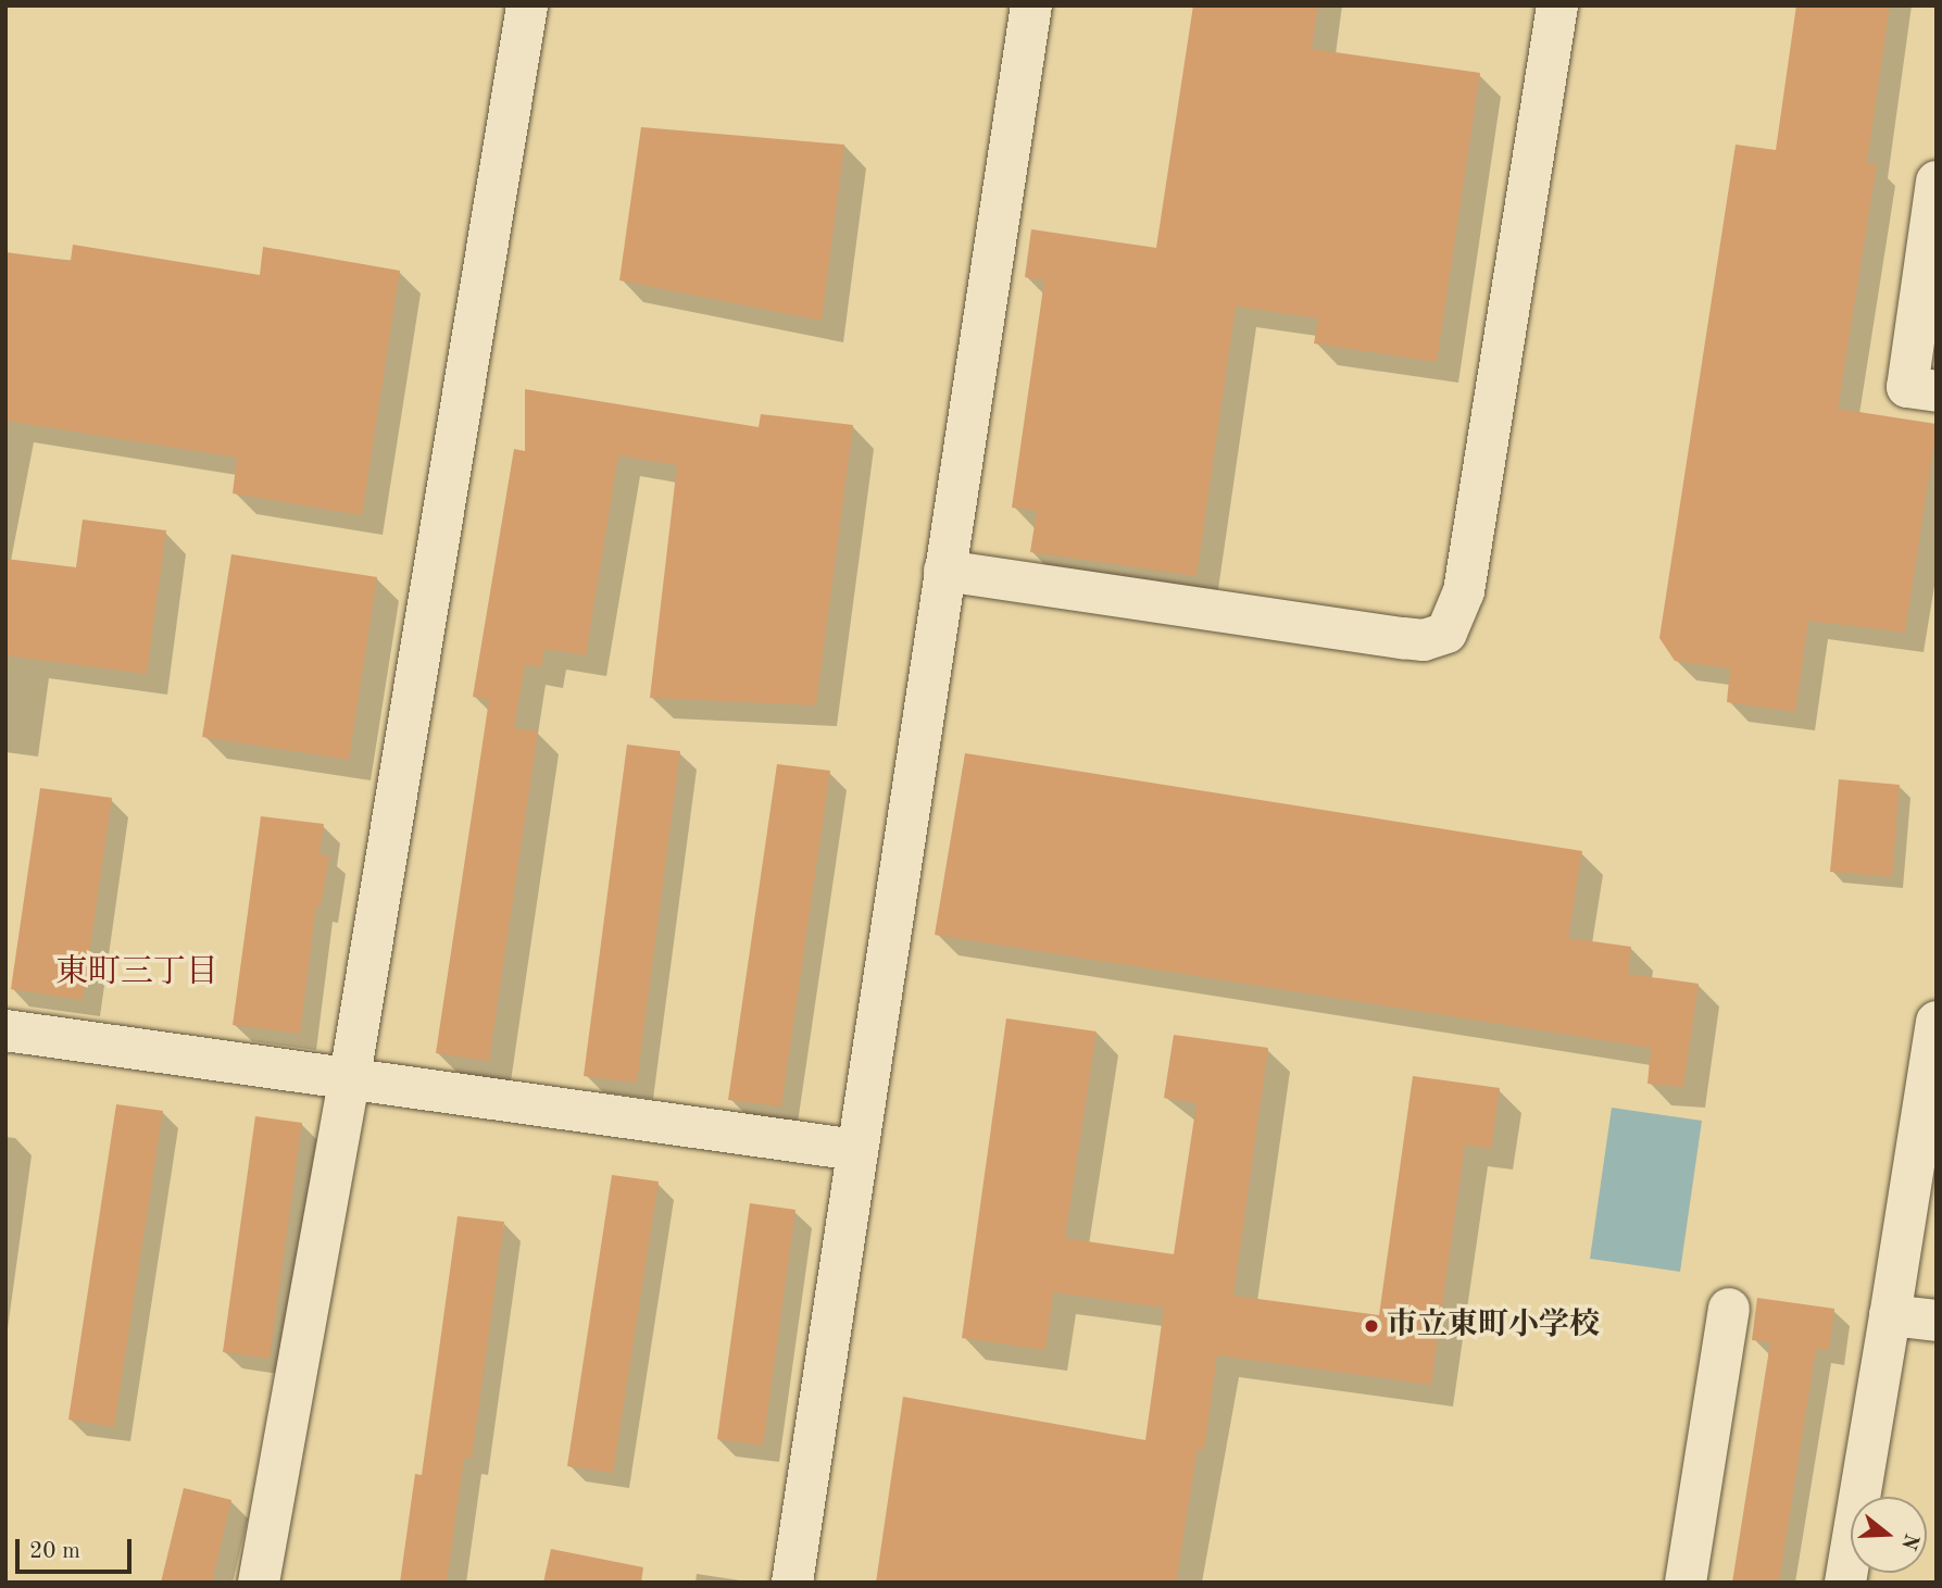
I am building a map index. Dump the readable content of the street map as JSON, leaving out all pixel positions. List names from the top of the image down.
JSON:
{
  "districts": ["東町三丁目"],
  "places": ["市立東町小学校"],
  "scale_bar": "20 m",
  "north": "right"
}
